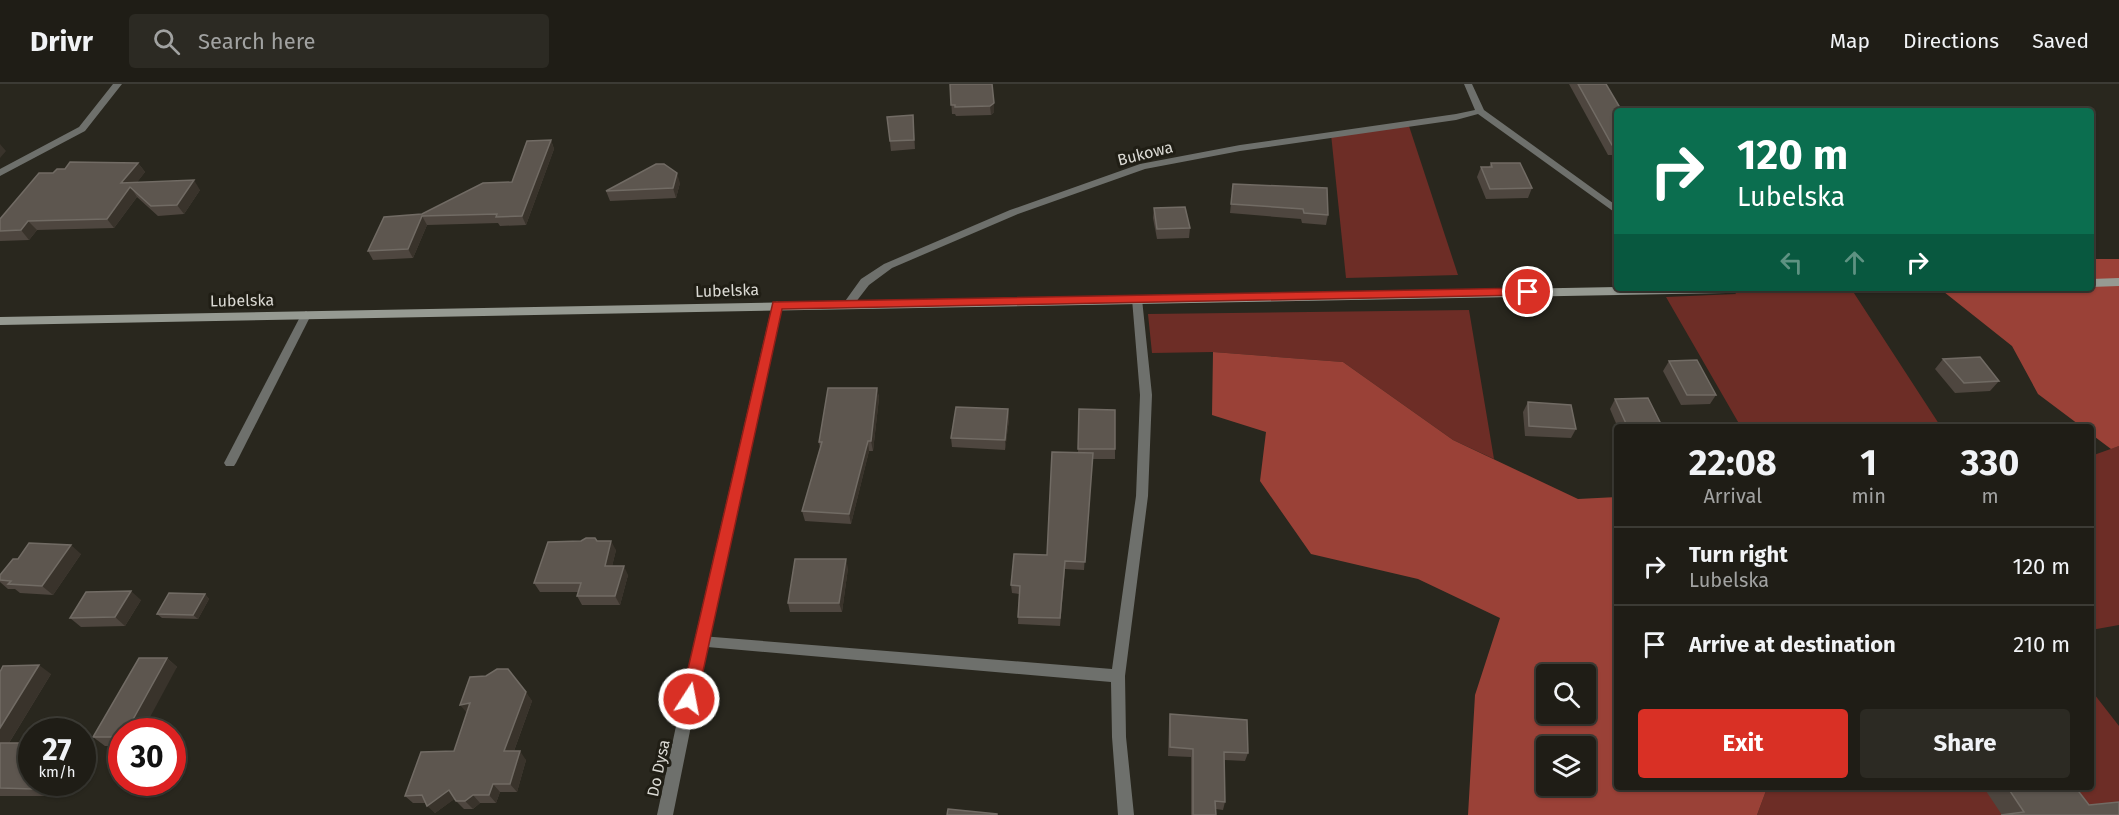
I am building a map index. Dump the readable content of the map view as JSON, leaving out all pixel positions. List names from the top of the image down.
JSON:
{
  "streets": {
    "street": ["Bukowa", "Lubelska", "Do Dysa"]
  },
  "crossings": [
    ["Bukowa", "Lubelska"],
    ["Lubelska", "Do Dysa"]
  ],
  "page": {
    "header": "Drivr",
    "search": "Search here",
    "nav": ["Map", "Directions", "Saved"],
    "turn": ["120 m", "Lubelska"],
    "eta": [
      "22:08",
      "Arrival",
      "1",
      "min",
      "330",
      "m"
    ],
    "list": [
      {
        "name": "Turn right",
        "note": "Lubelska",
        "value": "120 m"
      },
      {
        "name": "Arrive at destination",
        "value": "210 m"
      }
    ],
    "buttons": ["Exit", "Share"],
    "speed": "27 km/h",
    "limit": "30"
  }
}
